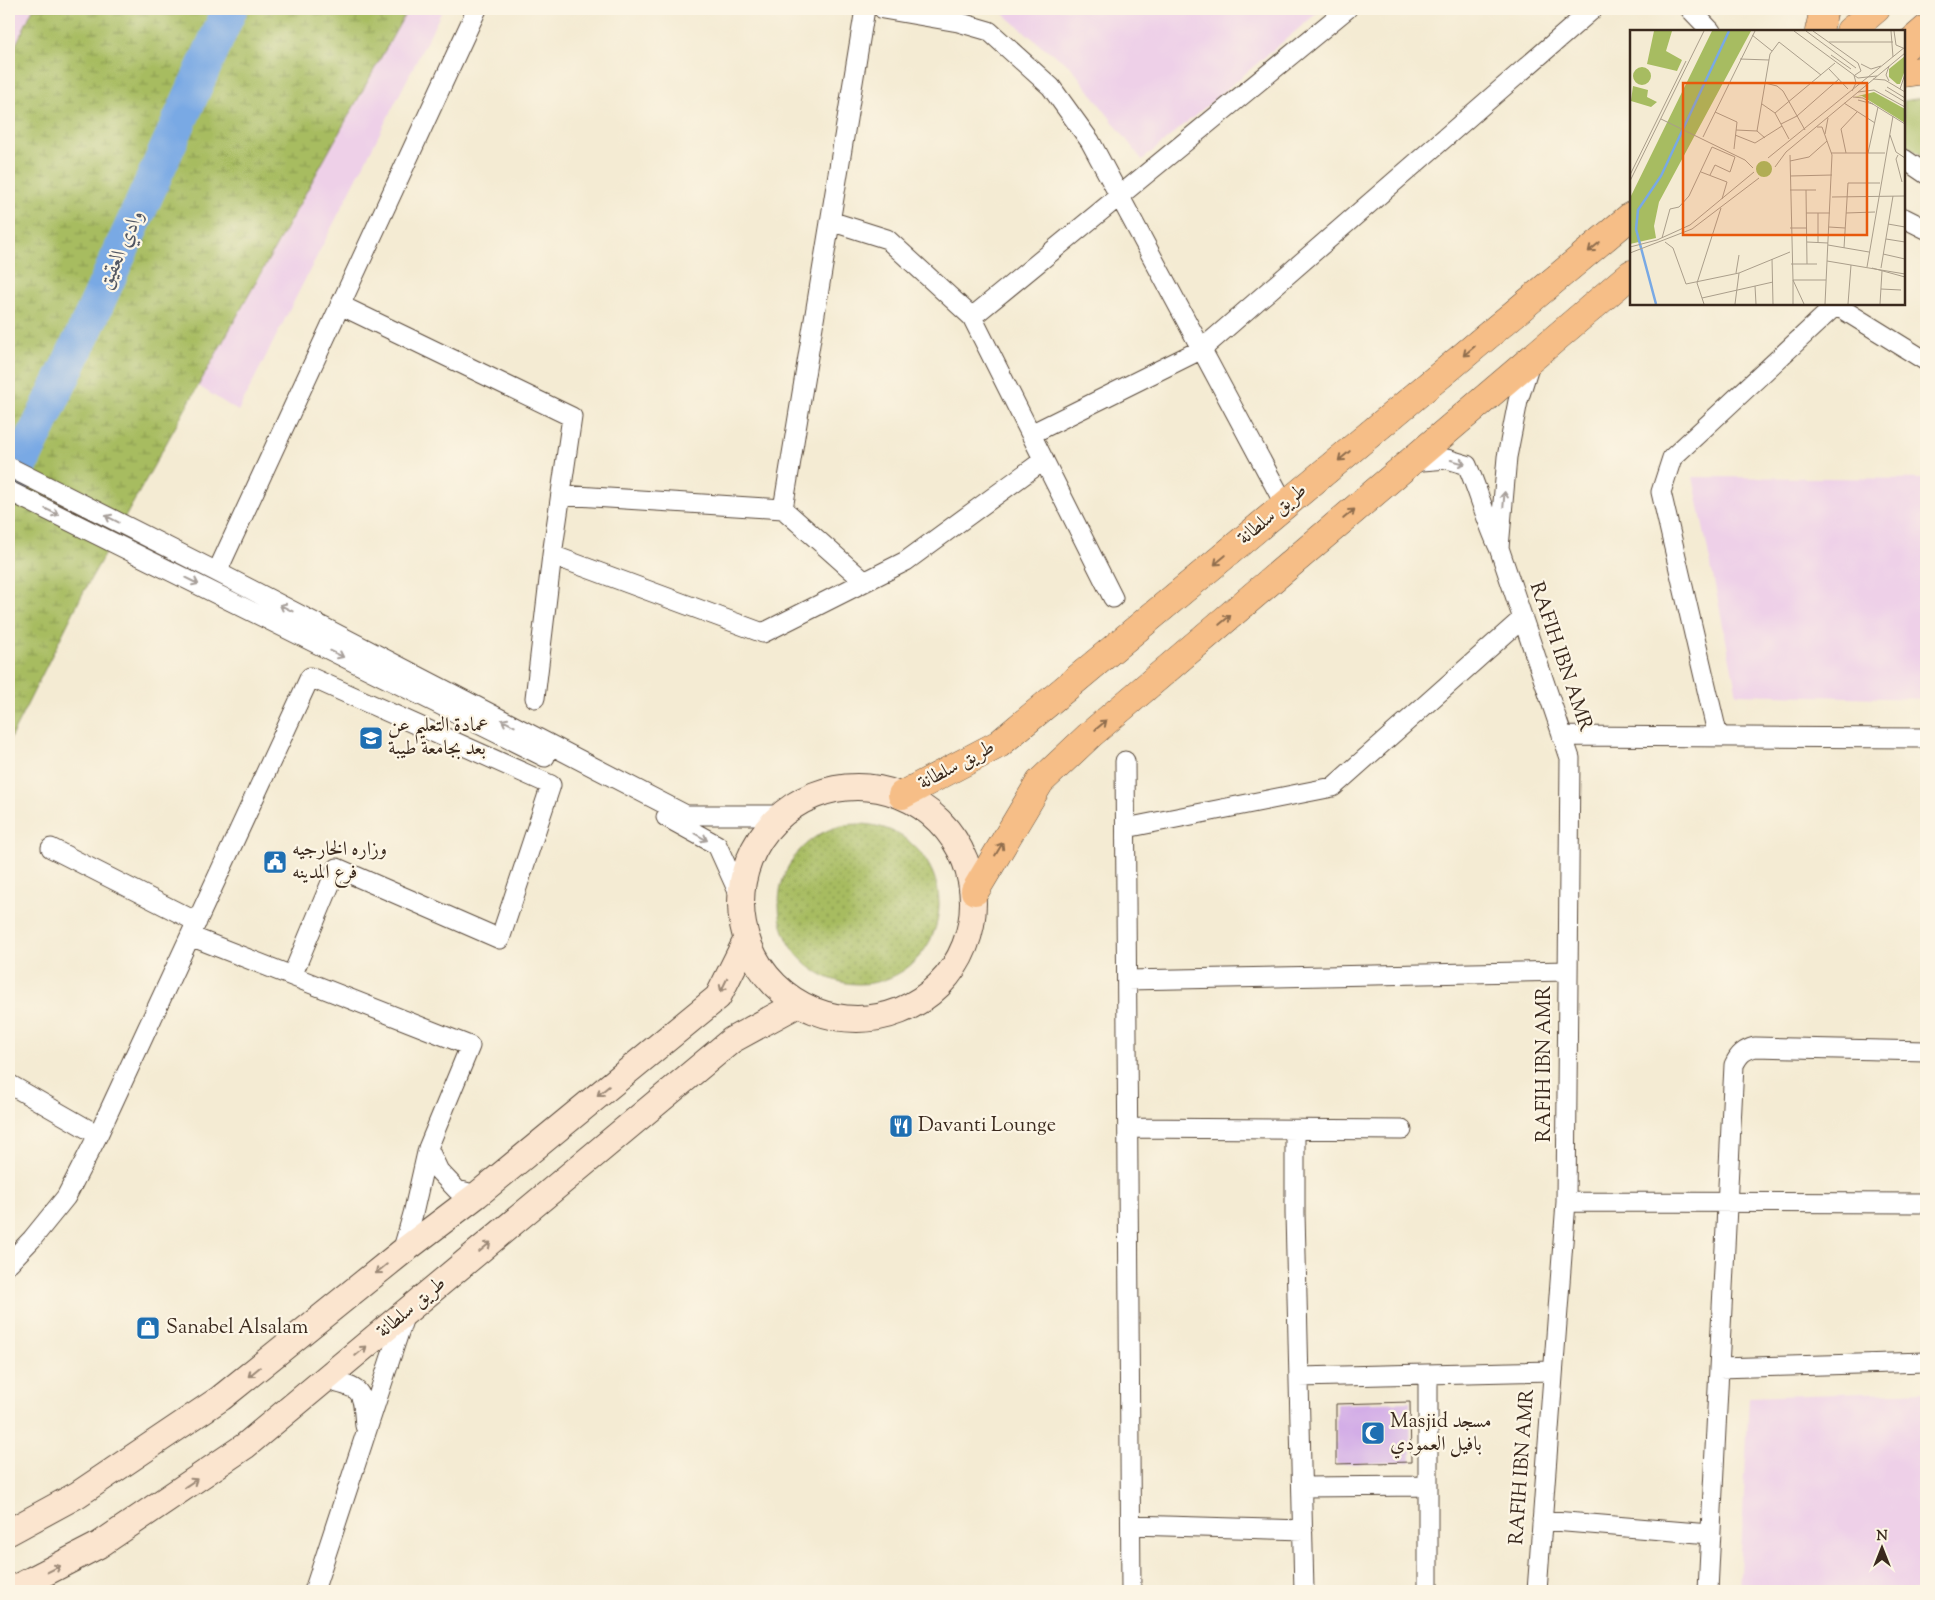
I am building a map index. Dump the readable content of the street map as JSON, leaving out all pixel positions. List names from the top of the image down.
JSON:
{
  "streets": {
    "main road": ["طريق سلطانة"],
    "street": ["RAFIH IBN AMR"]
  },
  "water": ["وادي العقيق"],
  "places": {
    "school or university": ["عمادة التعليم عن بعد بجامعة طيبة"],
    "public building": ["وزاره الخارجيه فرع المدينه"],
    "restaurant": ["Davanti Lounge"],
    "shop": ["Sanabel Alsalam"],
    "mosque": ["Masjid مسجد بافيل العمودي"]
  },
  "north": "top"
}
